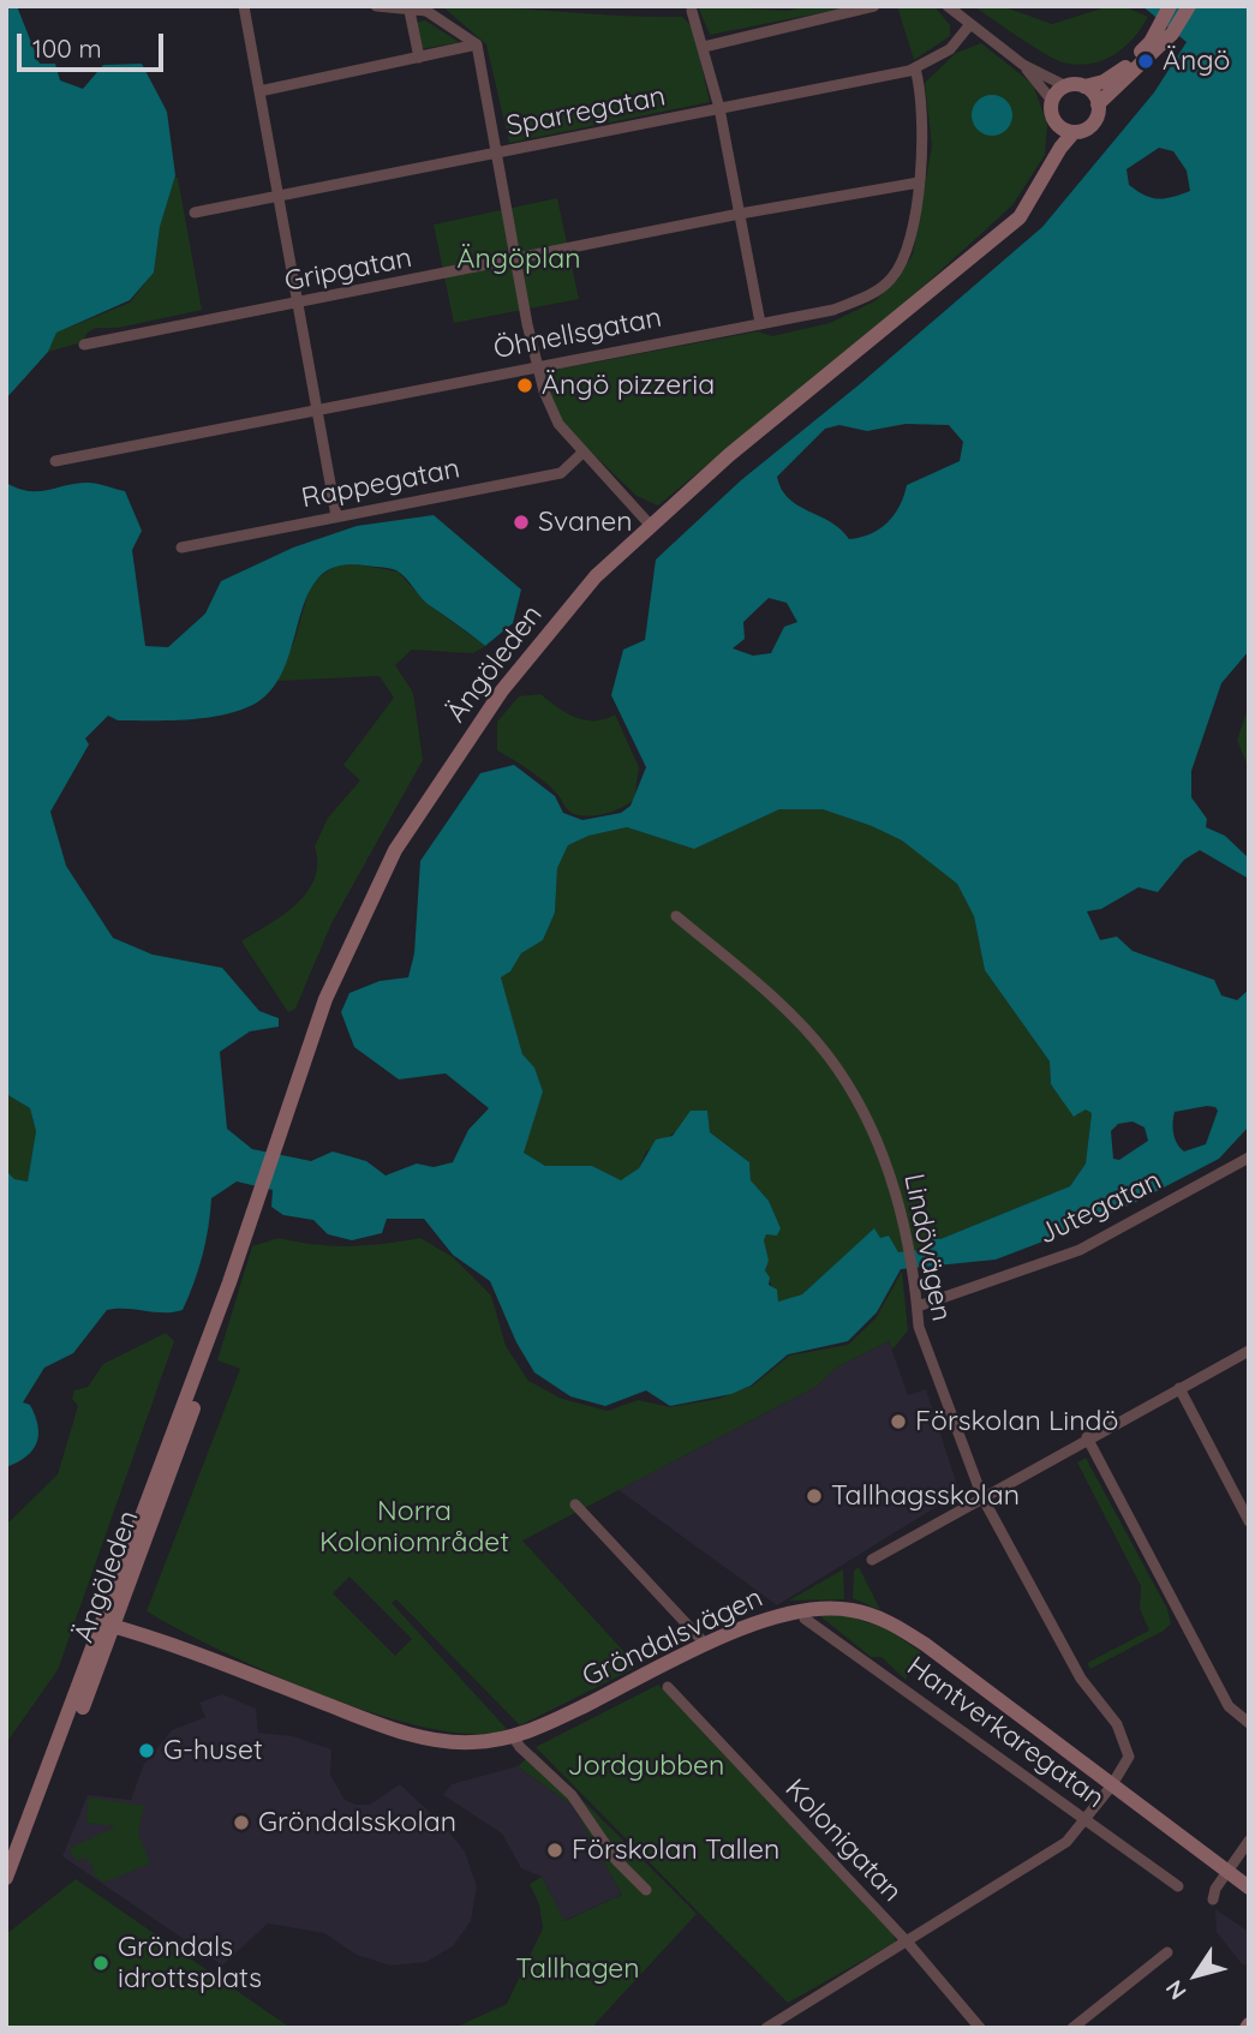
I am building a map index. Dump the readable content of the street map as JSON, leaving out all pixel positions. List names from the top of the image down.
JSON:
{
  "streets": {
    "main road": ["Ängöleden", "Gröndalsvägen"],
    "street": [
      "Sparregatan",
      "Gripgatan",
      "Öhnellsgatan",
      "Rappegatan",
      "Jutegatan",
      "Lindövägen",
      "Hantverkaregatan",
      "Kolonigatan"
    ]
  },
  "crossings": [
    ["Sparregatan", "Öhnellsgatan"],
    ["Gripgatan", "Öhnellsgatan"],
    ["Ängöleden", "Gröndalsvägen"],
    ["Jutegatan", "Lindövägen"],
    ["Lindövägen", "Gröndalsvägen"],
    ["Lindövägen", "Hantverkaregatan"],
    ["Lindövägen", "Kolonigatan"]
  ],
  "parks": [
    "Ängöplan",
    "Norra Koloniområdet",
    "Jordgubben",
    "Tallhagen"
  ],
  "places": [
    "Ängö",
    "Ängö pizzeria",
    "Svanen",
    "Förskolan Lindö",
    "Tallhagsskolan",
    "G-huset",
    "Gröndalsskolan",
    "Förskolan Tallen",
    "Gröndals idrottsplats"
  ],
  "scale_bar": "100 m",
  "north": "bottom left"
}
